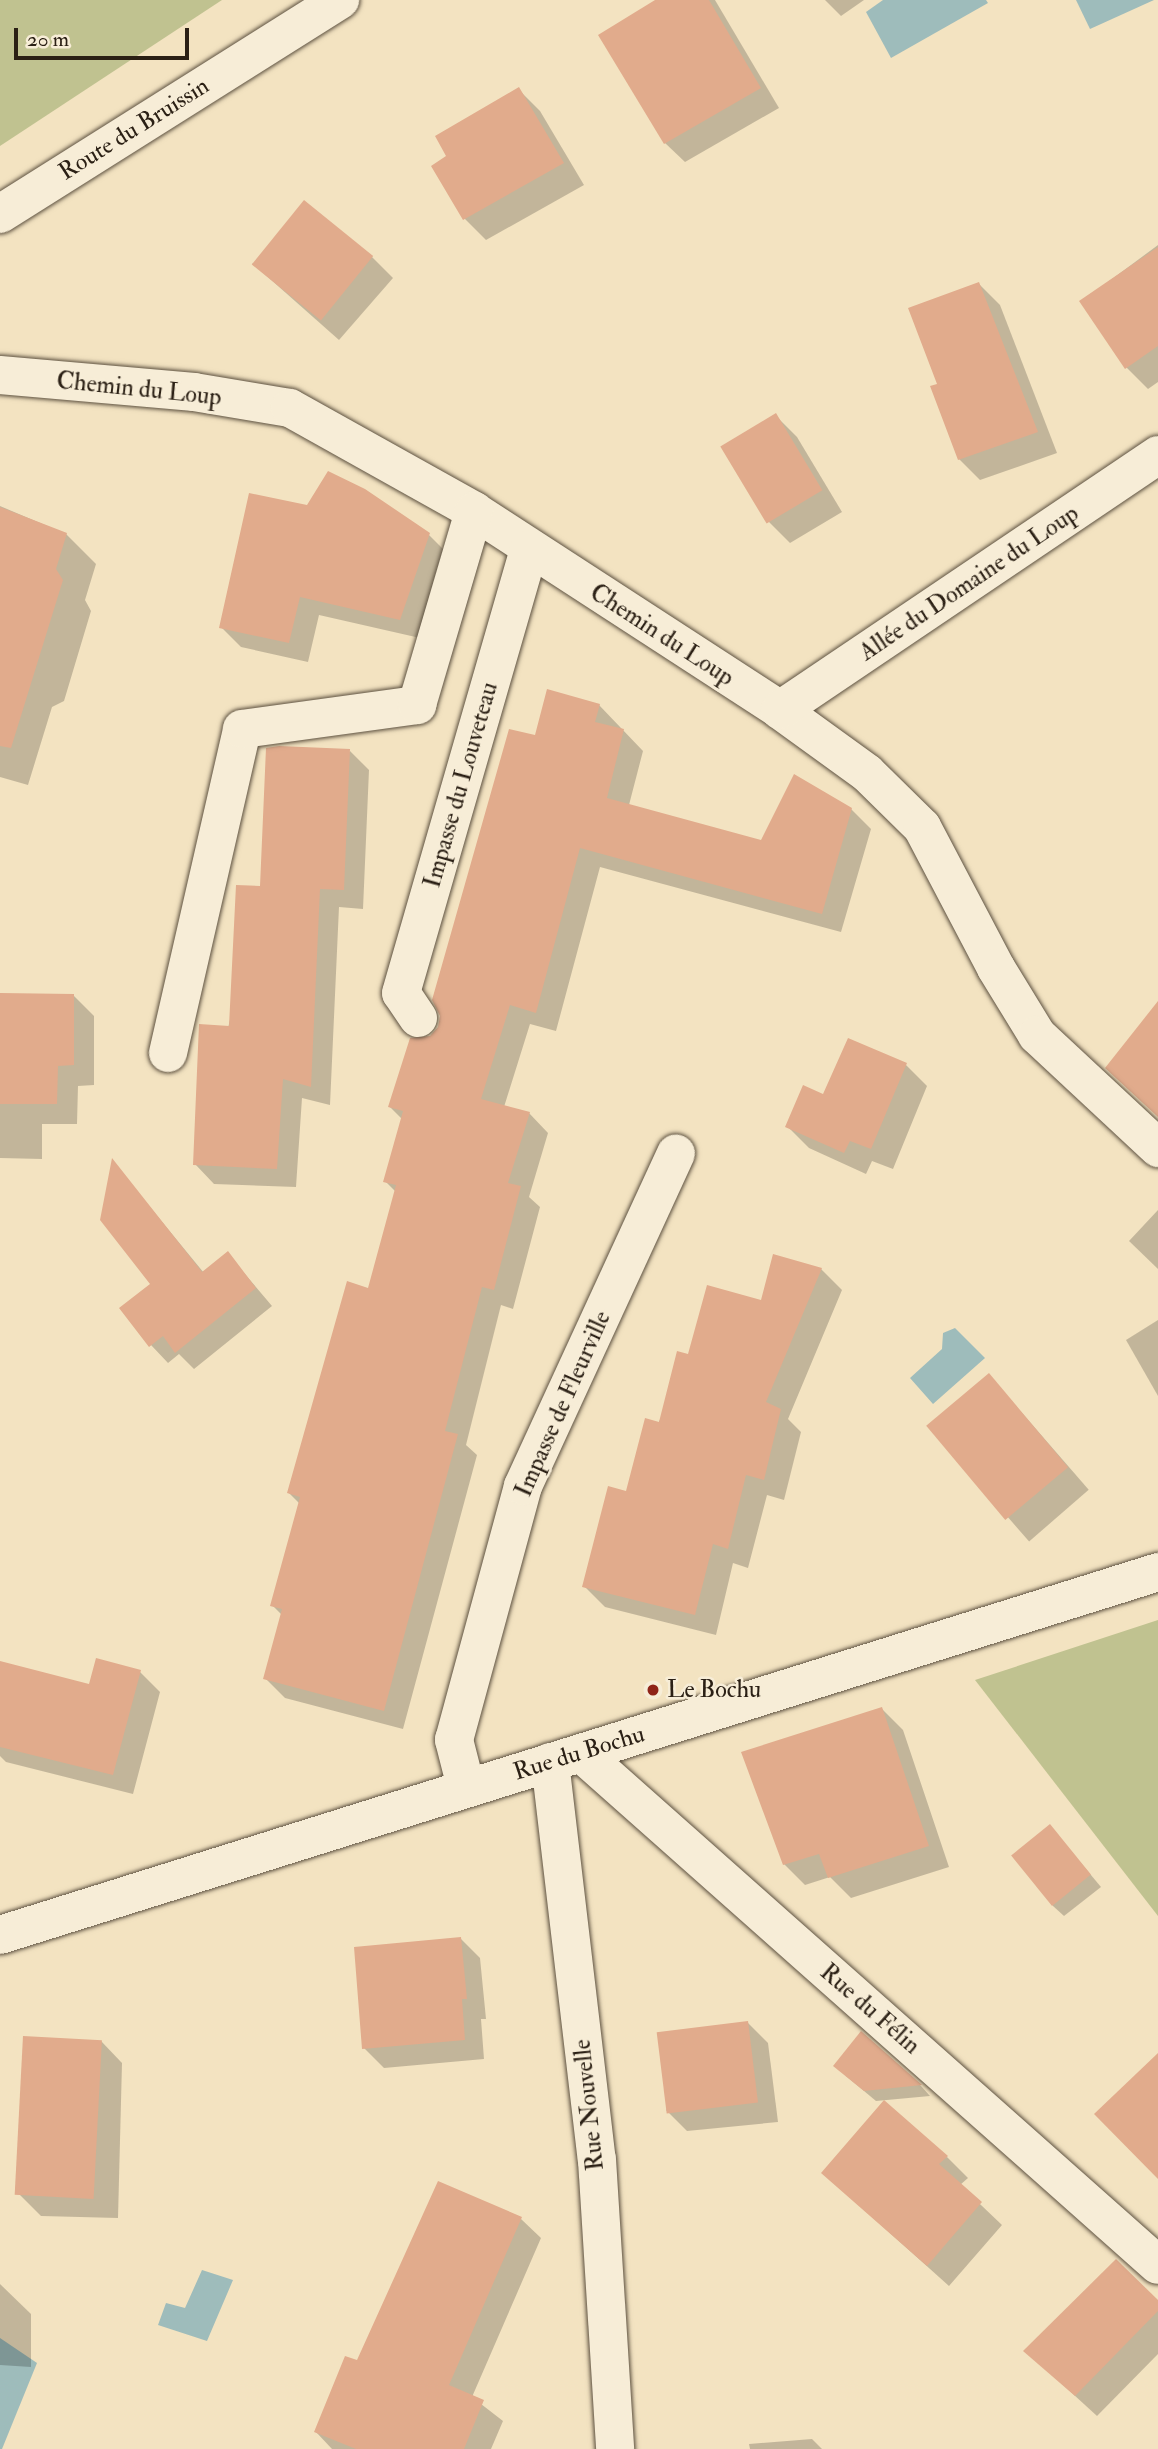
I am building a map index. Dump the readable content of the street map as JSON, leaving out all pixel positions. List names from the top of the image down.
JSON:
{
  "streets": {
    "street": [
      "Route du Bruissin",
      "Chemin du Loup",
      "Allée du Domaine du Loup",
      "Impasse du Louveteau",
      "Impasse de Fleurville",
      "Rue du Bochu",
      "Rue du Félin",
      "Rue Nouvelle"
    ]
  },
  "crossings": [
    ["Chemin du Loup", "Allée du Domaine du Loup"],
    ["Chemin du Loup", "Impasse du Louveteau"],
    ["Impasse de Fleurville", "Rue du Bochu"],
    ["Rue du Bochu", "Rue du Félin"],
    ["Rue du Bochu", "Rue Nouvelle"],
    ["Rue du Félin", "Rue Nouvelle"]
  ],
  "places": ["Le Bochu"],
  "scale_bar": "20 m"
}
